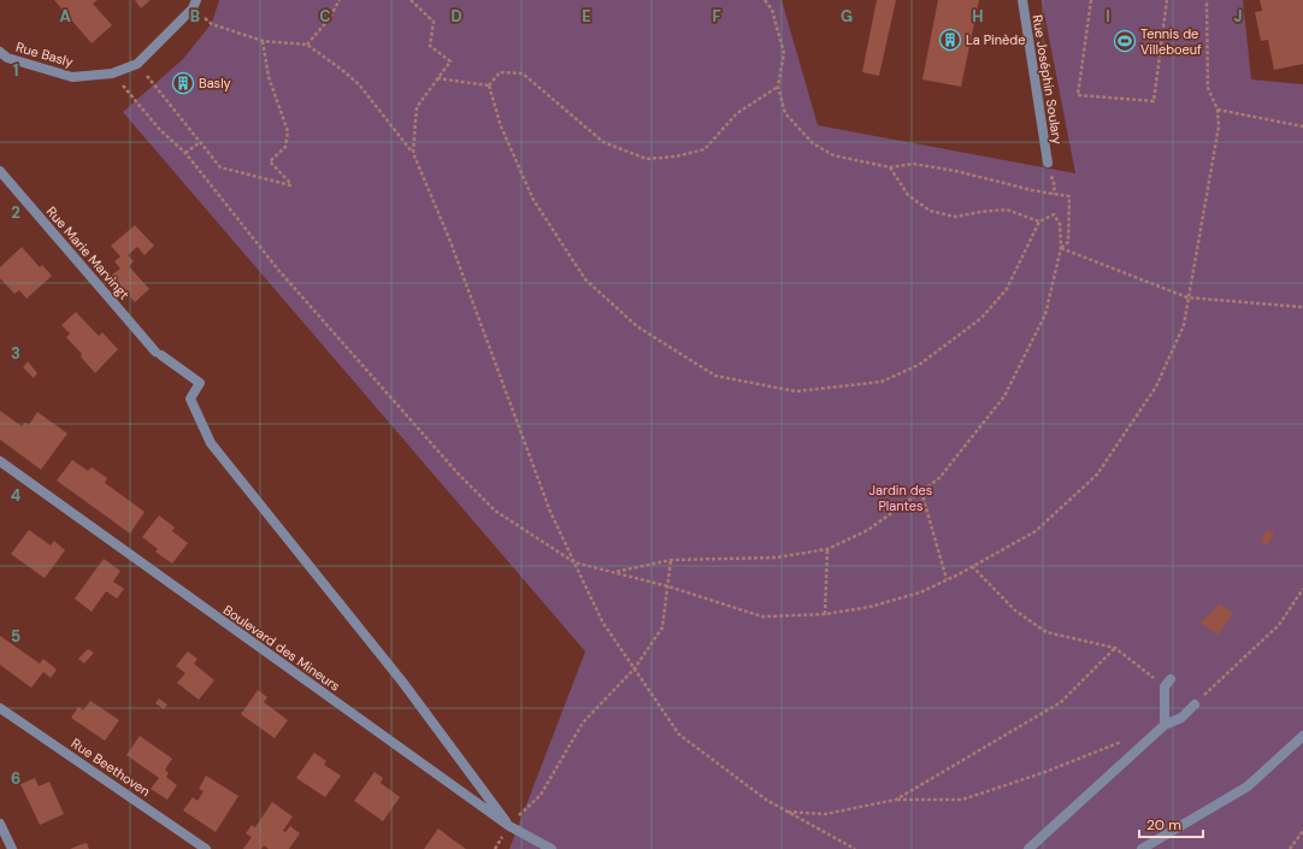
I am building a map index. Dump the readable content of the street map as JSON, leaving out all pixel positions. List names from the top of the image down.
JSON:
{
  "streets": {
    "street": [
      "Rue Basly",
      "Rue Joséphin Soulary",
      "Rue Marie Marvingt",
      "Boulevard des Mineurs",
      "Rue Beethoven"
    ]
  },
  "crossings": [
    ["Rue Marie Marvingt", "Boulevard des Mineurs"]
  ],
  "parks": ["Jardin des Plantes"],
  "places": {
    "building": ["La Pinède", "Basly"],
    "sports": ["Tennis de Villeboeuf"]
  },
  "scale_bar": "20 m",
  "grid": {
    "columns": [
      "A",
      "B",
      "C",
      "D",
      "E",
      "F",
      "G",
      "H",
      "I",
      "J"
    ],
    "rows": [
      "1",
      "2",
      "3",
      "4",
      "5",
      "6"
    ]
  }
}
